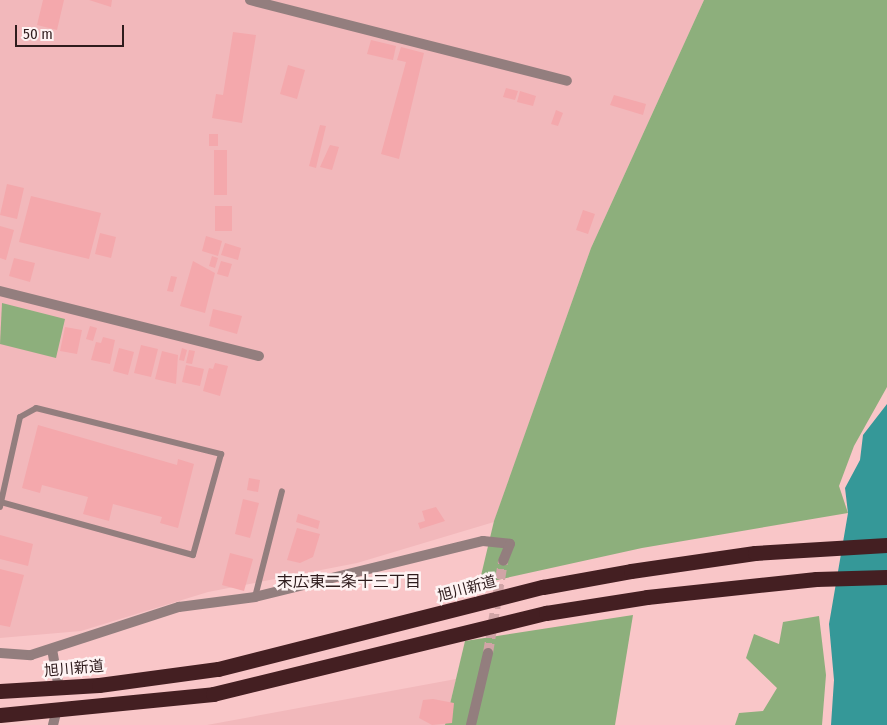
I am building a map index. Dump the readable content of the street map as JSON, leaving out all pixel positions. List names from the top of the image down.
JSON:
{
  "streets": {
    "highway": ["旭川新道"]
  },
  "districts": ["末広東二条十三丁目"],
  "scale_bar": "50 m"
}
